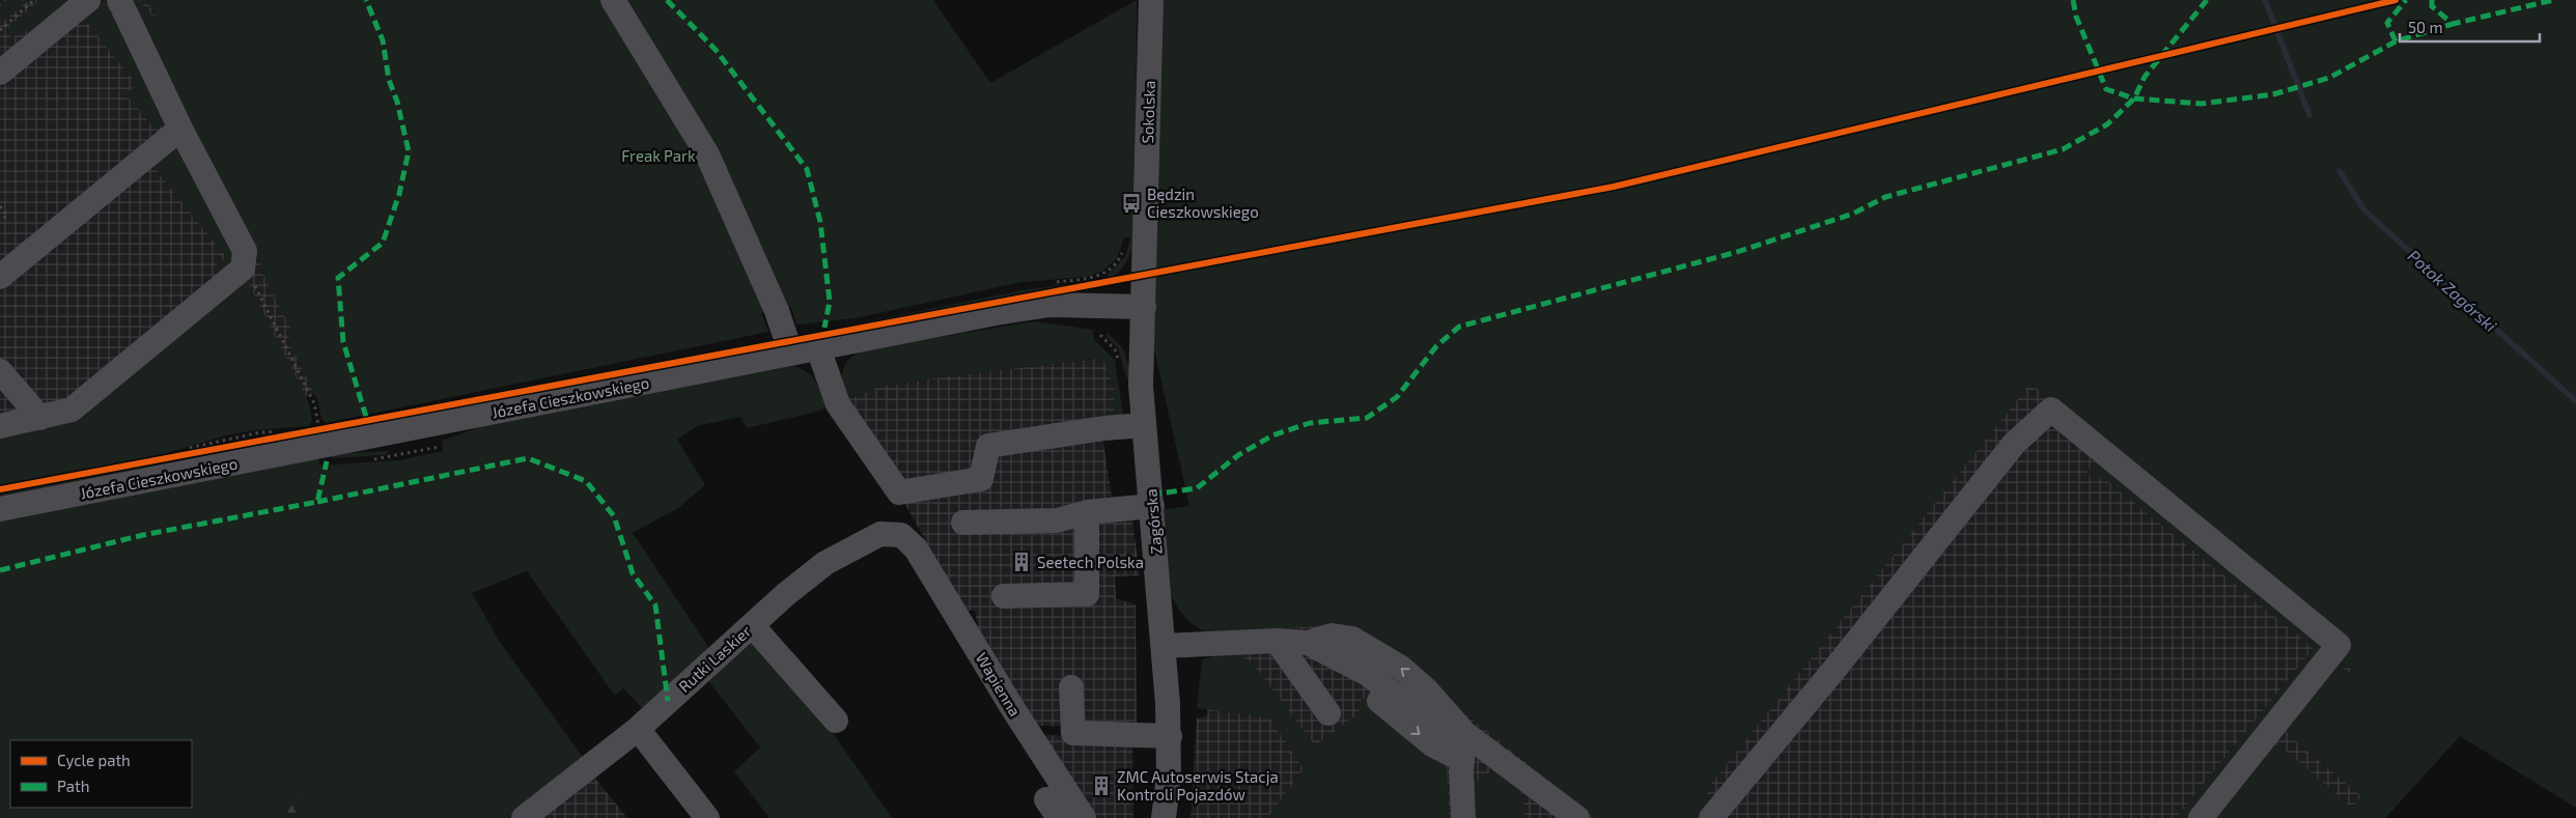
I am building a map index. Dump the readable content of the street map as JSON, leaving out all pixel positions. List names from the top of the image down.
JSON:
{
  "streets": {
    "street": [
      "Sokolska",
      "Józefa Cieszkowskiego",
      "Zagórska",
      "Rutki Laskier",
      "Wapienna"
    ]
  },
  "crossings": [
    ["Sokolska", "Zagórska"],
    ["Józefa Cieszkowskiego", "Zagórska"],
    ["Rutki Laskier", "Wapienna"]
  ],
  "water": ["Potok Zagórski"],
  "parks": ["Freak Park"],
  "places": {
    "bus stop": ["Będzin Cieszkowskiego"],
    "building": ["Seetech Polska", "ZMC Autoserwis Stacja Kontroli Pojazdów"]
  },
  "legend": ["Cycle path", "Path"],
  "scale_bar": "50 m"
}
